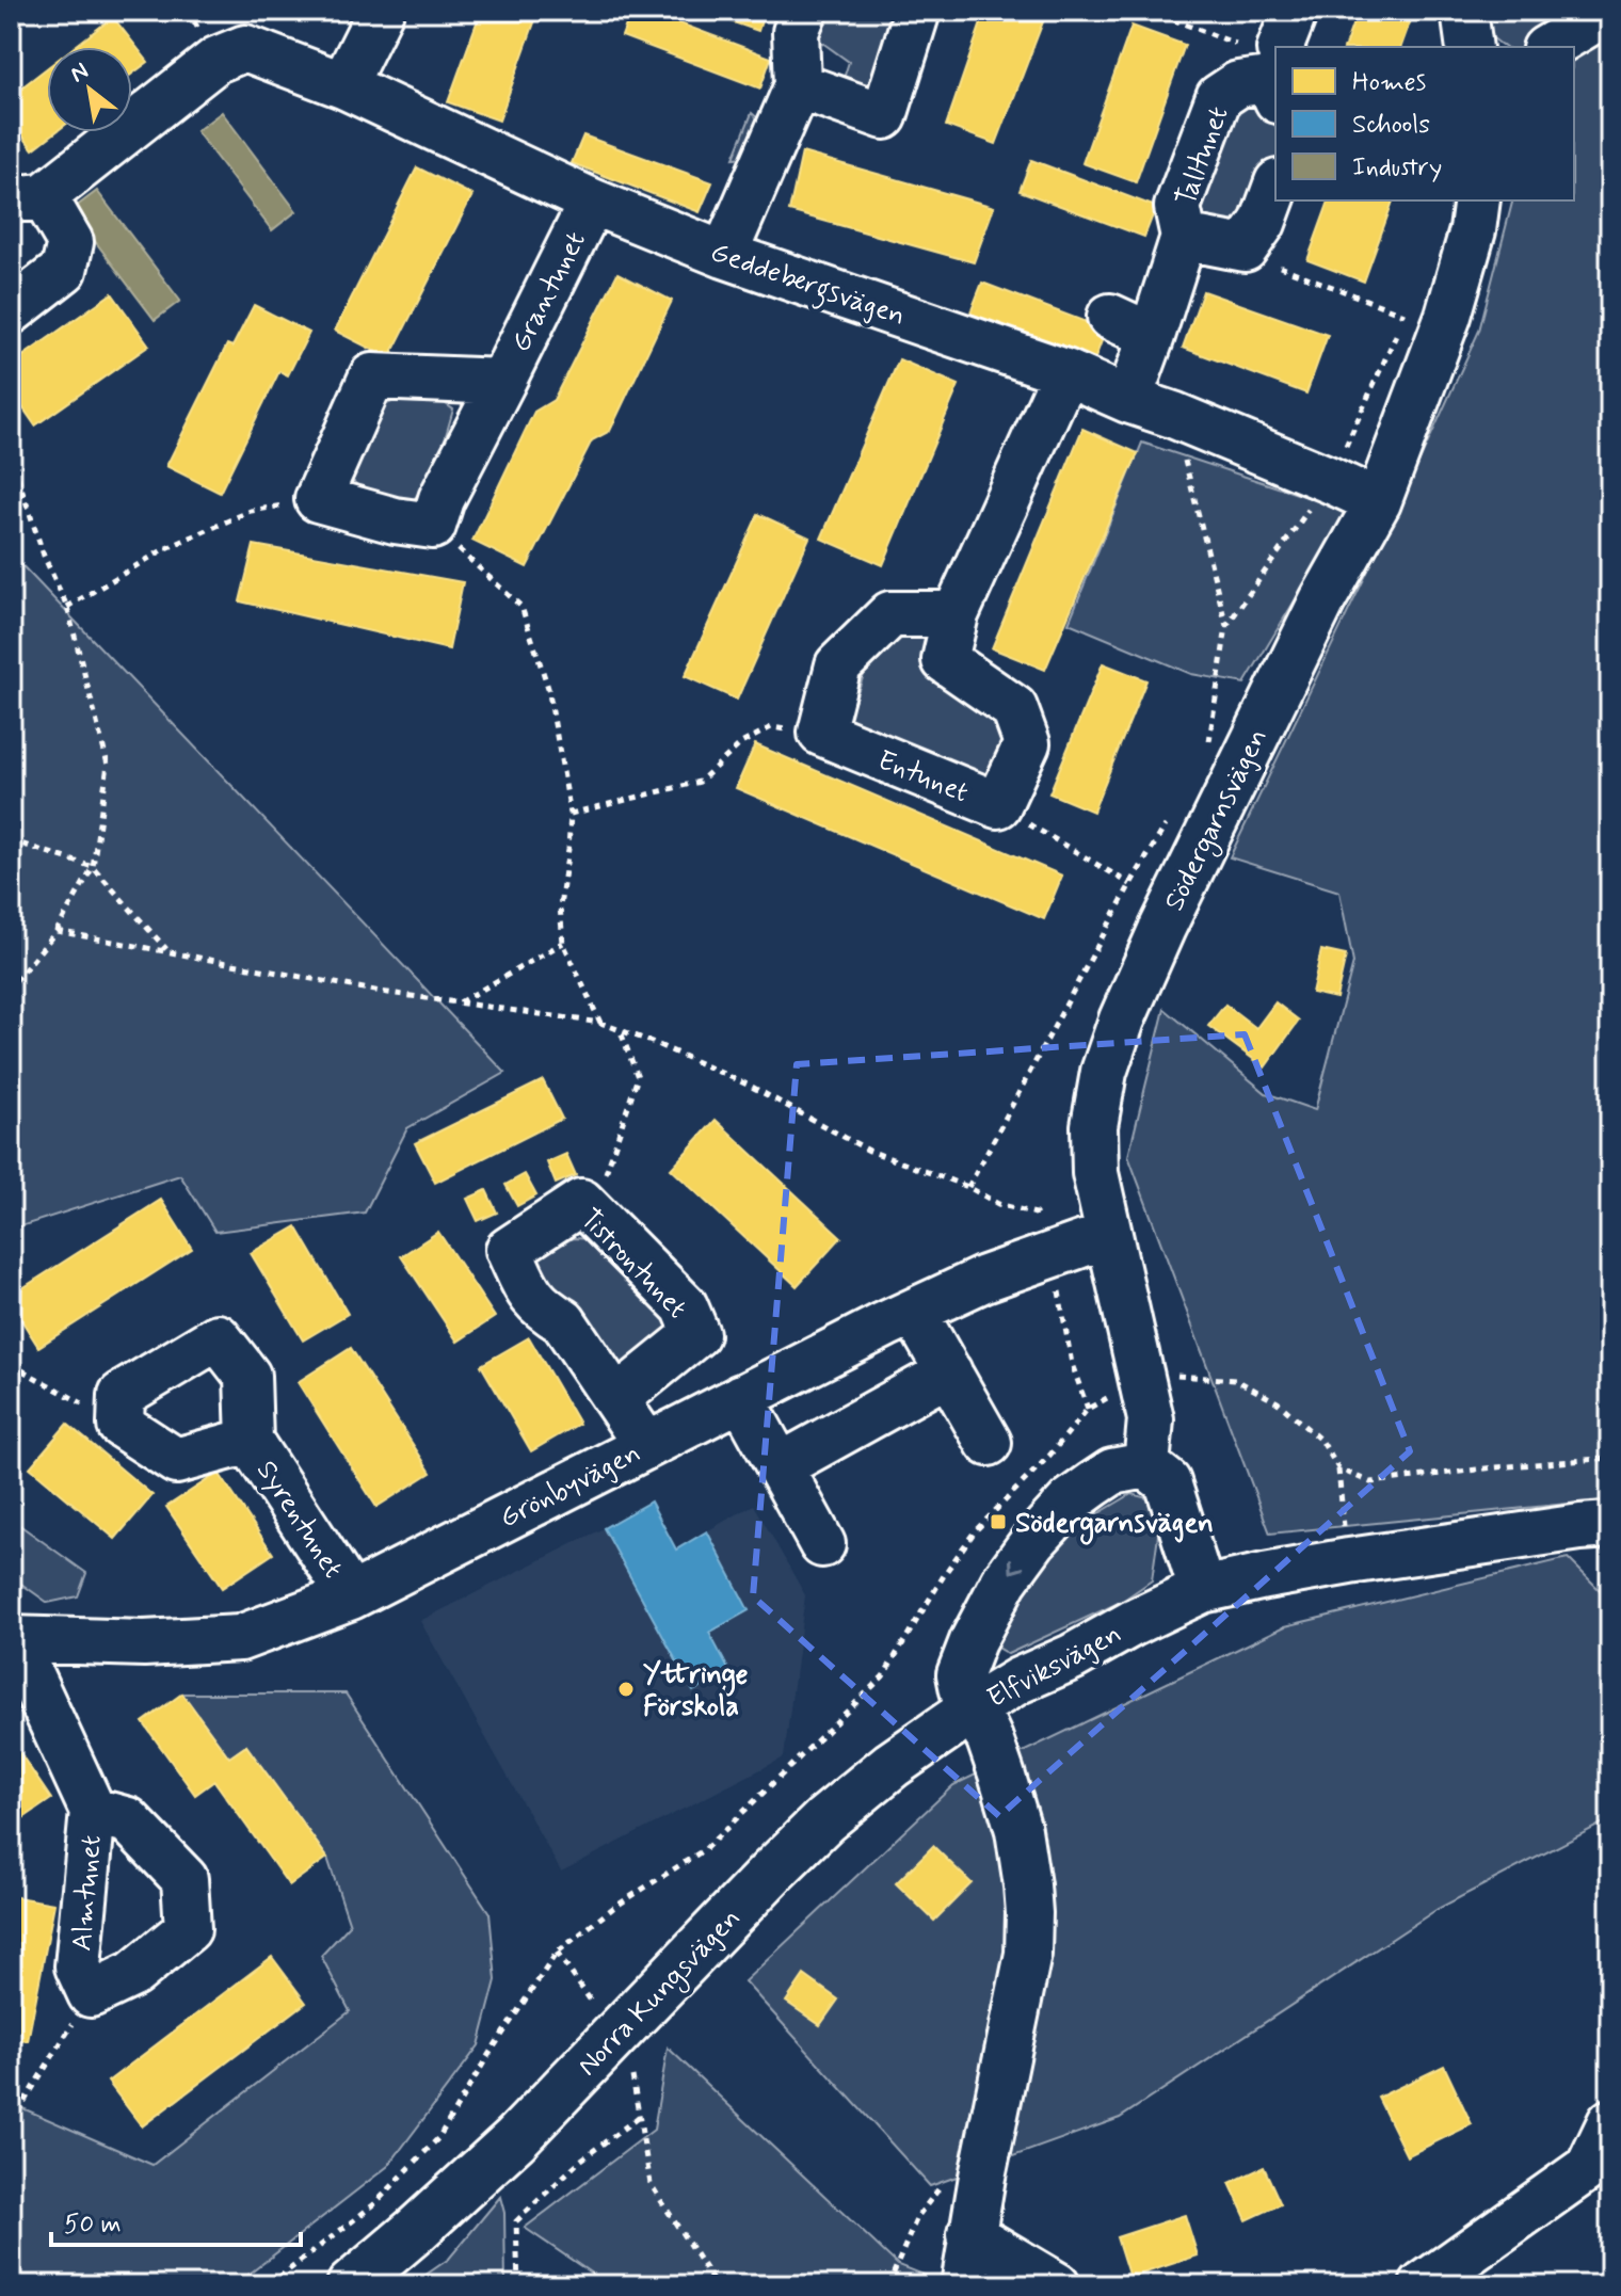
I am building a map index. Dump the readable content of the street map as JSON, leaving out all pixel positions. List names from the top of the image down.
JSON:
{
  "streets": {
    "main road": ["Norra Kungsvägen"],
    "street": [
      "Talltunet",
      "Geddebergsvägen",
      "Grantunet",
      "Entunet",
      "Södergarnsvägen",
      "Tistrontunet",
      "Grönbyvägen",
      "Syrentunet",
      "Elfviksvägen",
      "Almtunet"
    ]
  },
  "crossings": [
    ["Talltunet", "Geddebergsvägen"],
    ["Geddebergsvägen", "Grantunet"],
    ["Geddebergsvägen", "Entunet"],
    ["Geddebergsvägen", "Södergarnsvägen"],
    ["Södergarnsvägen", "Grönbyvägen"],
    ["Tistrontunet", "Grönbyvägen"],
    ["Grönbyvägen", "Syrentunet"],
    ["Grönbyvägen", "Almtunet"],
    ["Elfviksvägen", "Norra Kungsvägen"]
  ],
  "places": {
    "transit": ["Södergarnsvägen"],
    "other": ["Yttringe Förskola"]
  },
  "legend": ["Homes", "Schools", "Industry"],
  "scale_bar": "50 m",
  "north": "top left"
}
